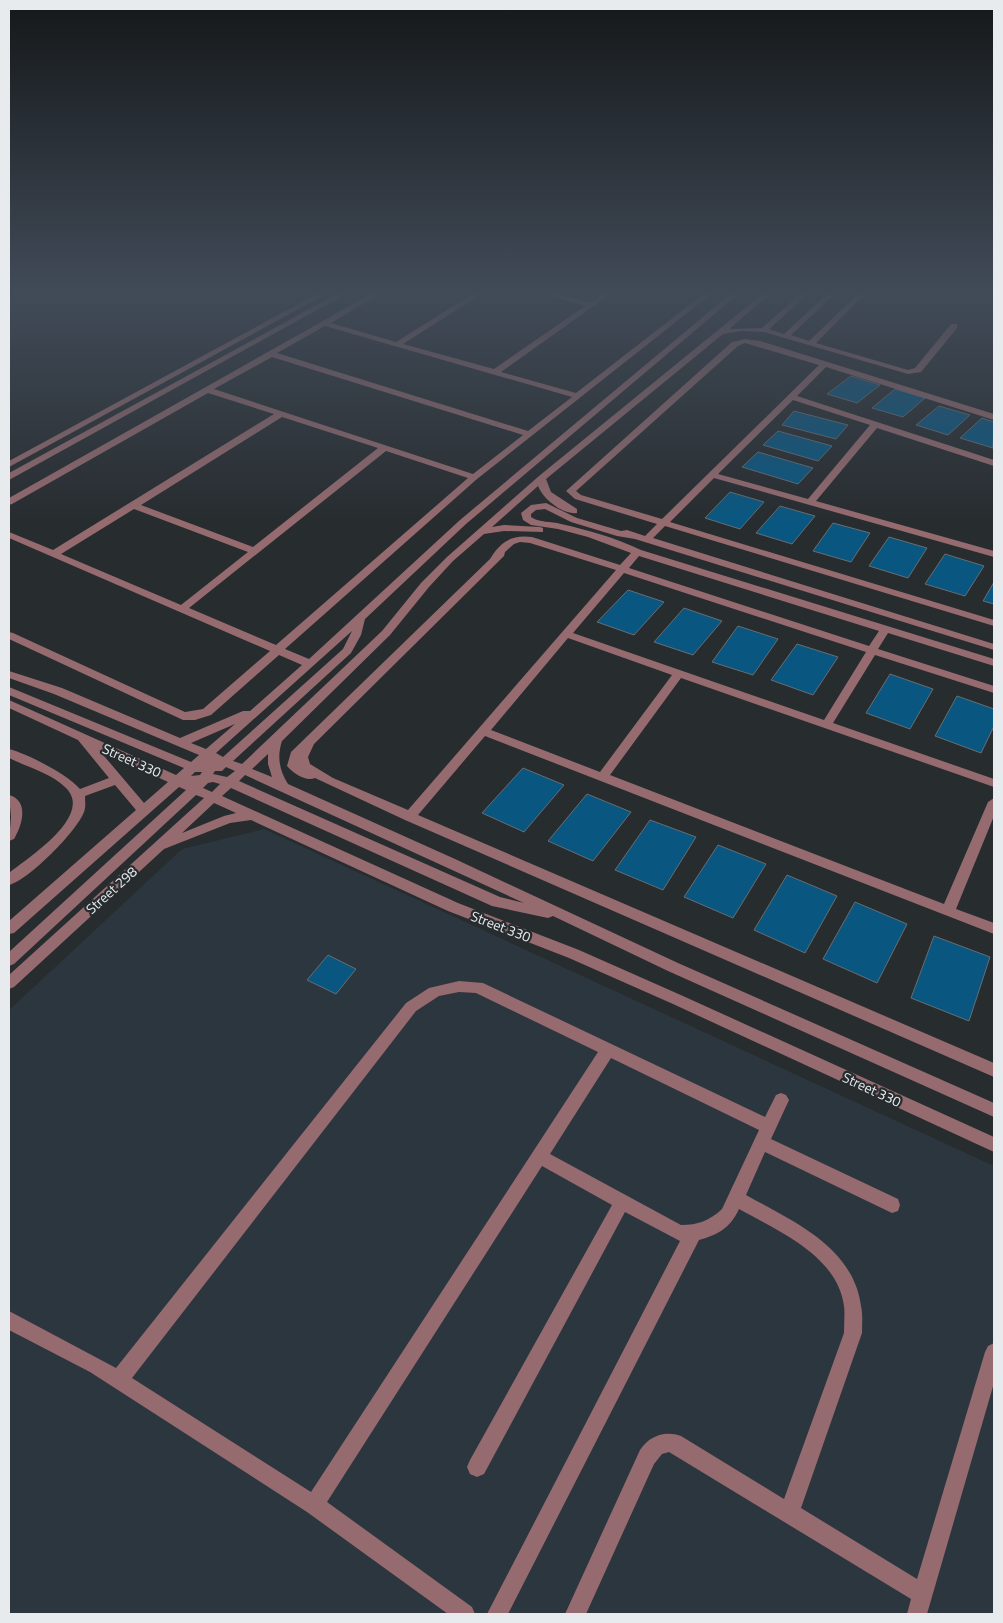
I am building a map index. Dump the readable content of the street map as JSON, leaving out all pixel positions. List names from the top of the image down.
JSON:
{
  "streets": {
    "street": ["Street 330", "Street 298"]
  },
  "crossings": [
    ["Street 330", "Street 298"]
  ]
}
